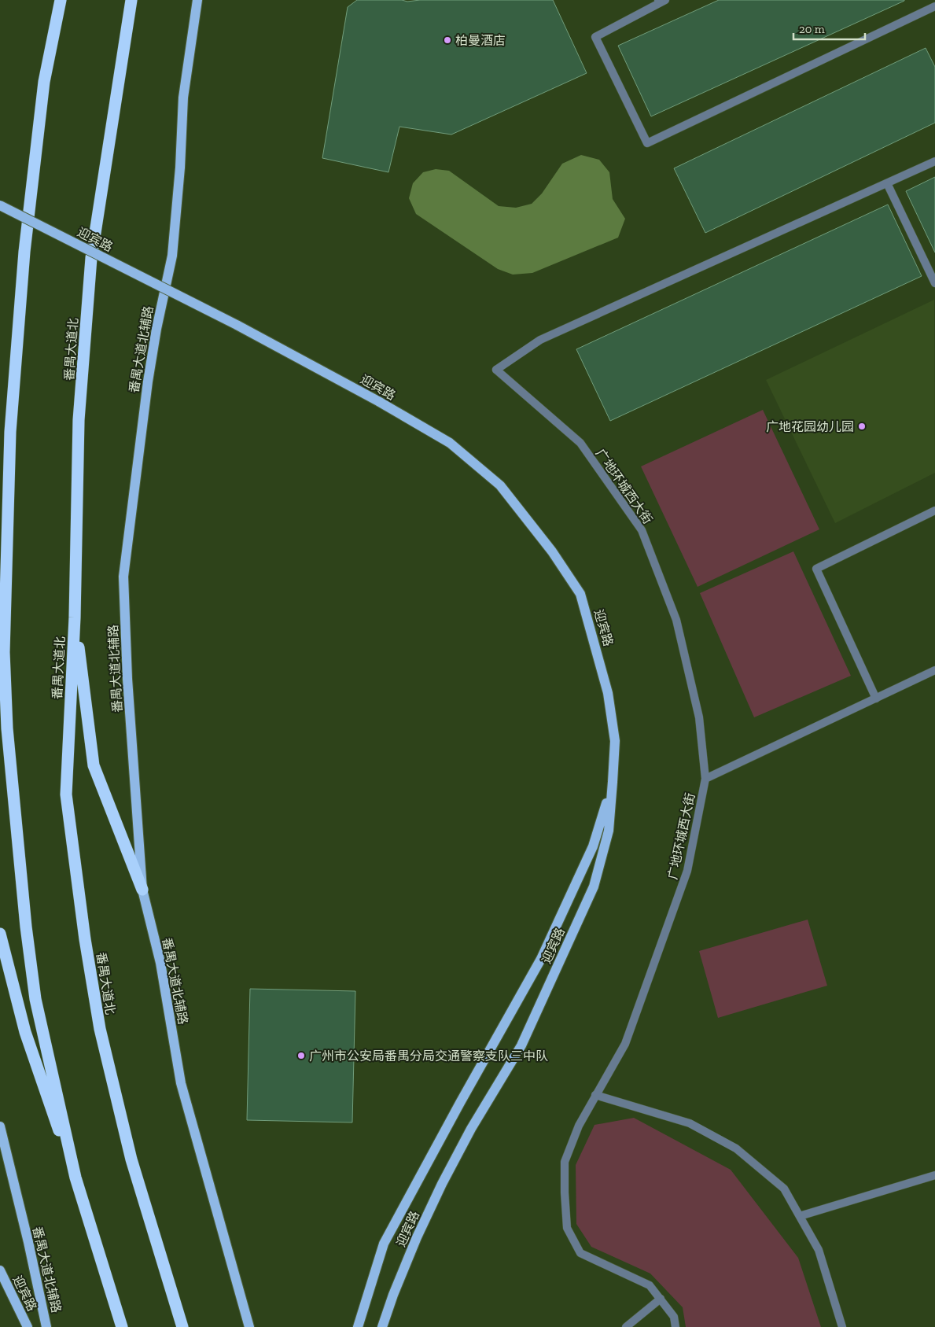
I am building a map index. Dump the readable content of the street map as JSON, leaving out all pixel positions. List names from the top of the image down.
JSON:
{
  "streets": {
    "highway": ["番禺大道北"],
    "main road": ["迎宾路", "番禺大道北辅路"],
    "street": ["广地环城西大街"]
  },
  "places": ["柏曼酒店", "广地花园幼儿园", "广州市公安局番禺分局交通警察支队三中队"],
  "scale_bar": "20 m"
}
